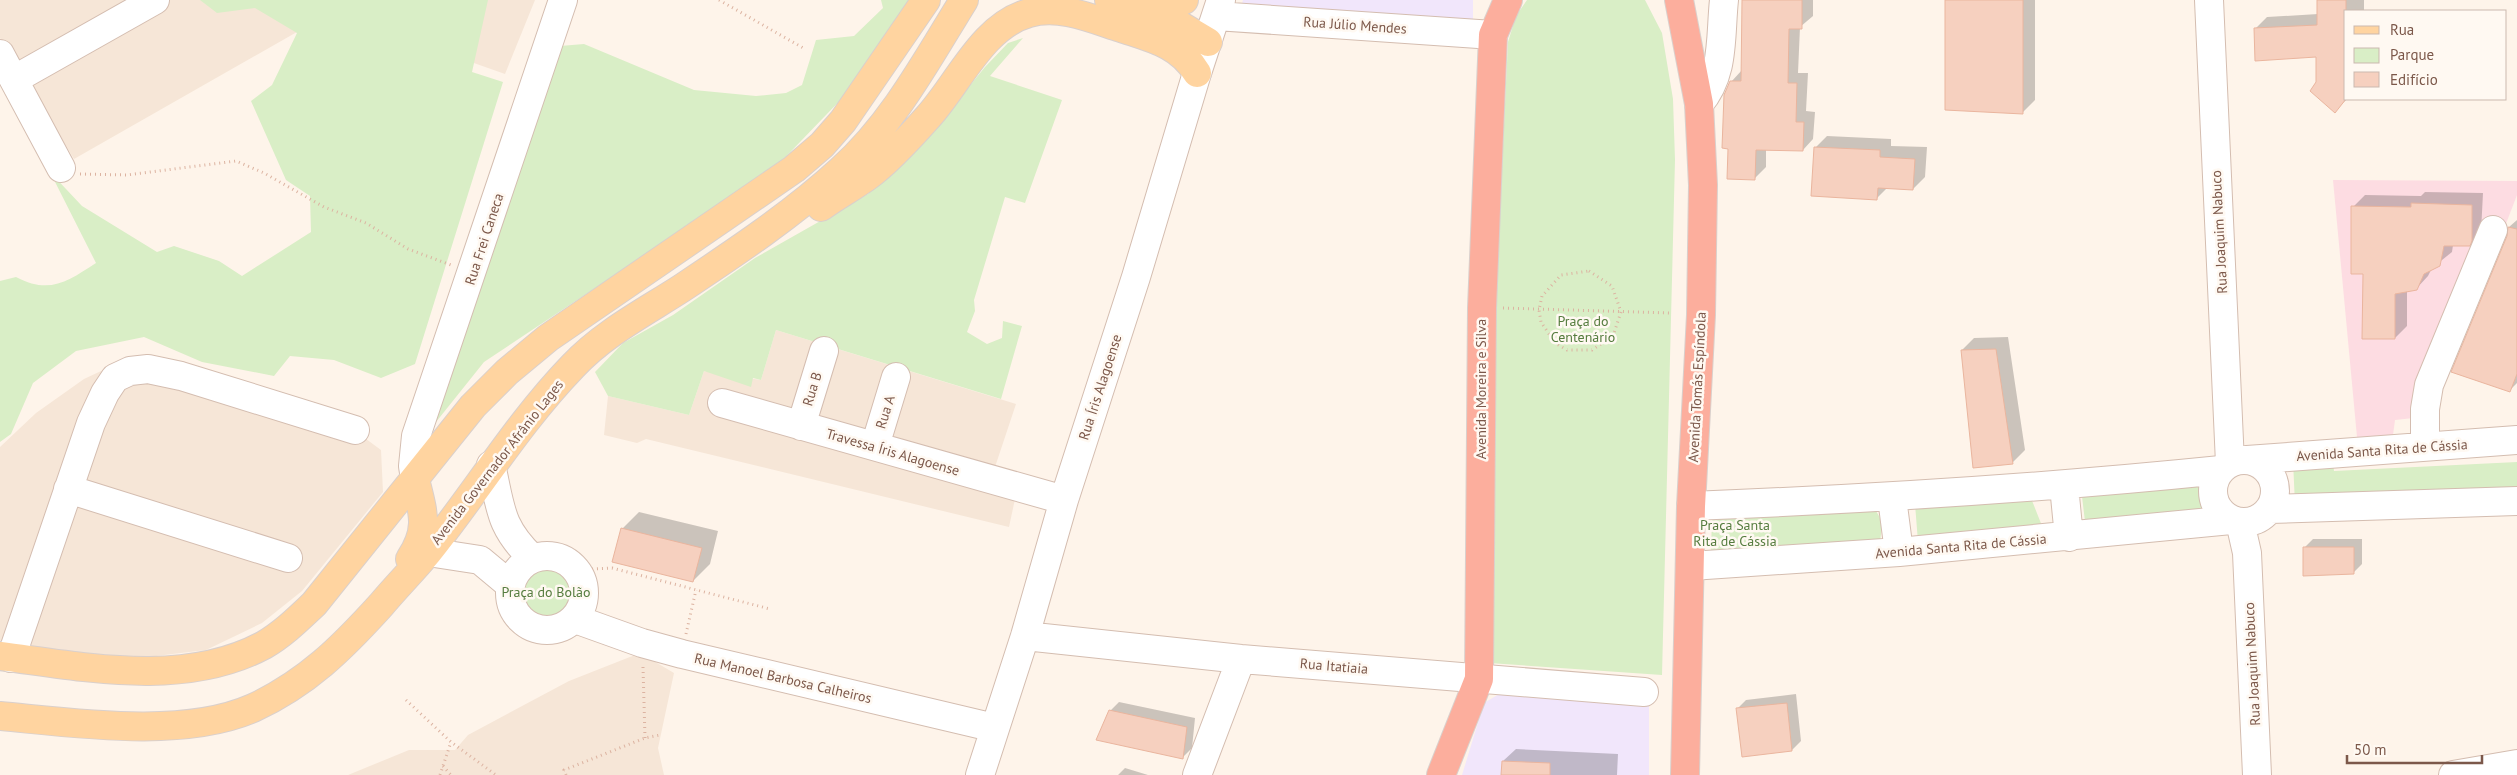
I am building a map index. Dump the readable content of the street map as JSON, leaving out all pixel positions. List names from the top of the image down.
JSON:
{
  "streets": {
    "highway": ["Avenida Tomás Espíndola", "Avenida Moreira e Silva"],
    "main road": ["Avenida Governador Afrânio Lages"],
    "street": [
      "Rua Júlio Mendes",
      "Rua Joaquim Nabuco",
      "Rua Frei Caneca",
      "Rua Íris Alagoense",
      "Rua B",
      "Rua A",
      "Avenida Santa Rita de Cássia",
      "Travessa Íris Alagoense",
      "Rua Itatiaia",
      "Rua Manoel Barbosa Calheiros"
    ]
  },
  "crossings": [
    ["Rua Júlio Mendes", "Rua Íris Alagoense"],
    ["Rua Júlio Mendes", "Avenida Moreira e Silva"],
    ["Rua Joaquim Nabuco", "Avenida Santa Rita de Cássia"],
    ["Rua Íris Alagoense", "Travessa Íris Alagoense"],
    ["Rua Íris Alagoense", "Rua Itatiaia"],
    ["Rua Íris Alagoense", "Rua Manoel Barbosa Calheiros"],
    ["Avenida Tomás Espíndola", "Avenida Santa Rita de Cássia"],
    ["Rua B", "Travessa Íris Alagoense"],
    ["Avenida Moreira e Silva", "Rua Itatiaia"],
    ["Rua A", "Travessa Íris Alagoense"]
  ],
  "parks": ["Praça do Centenário", "Praça Santa Rita de Cássia", "Praça do Bolão"],
  "legend": ["Rua", "Parque", "Edifício"],
  "scale_bar": "50 m"
}
